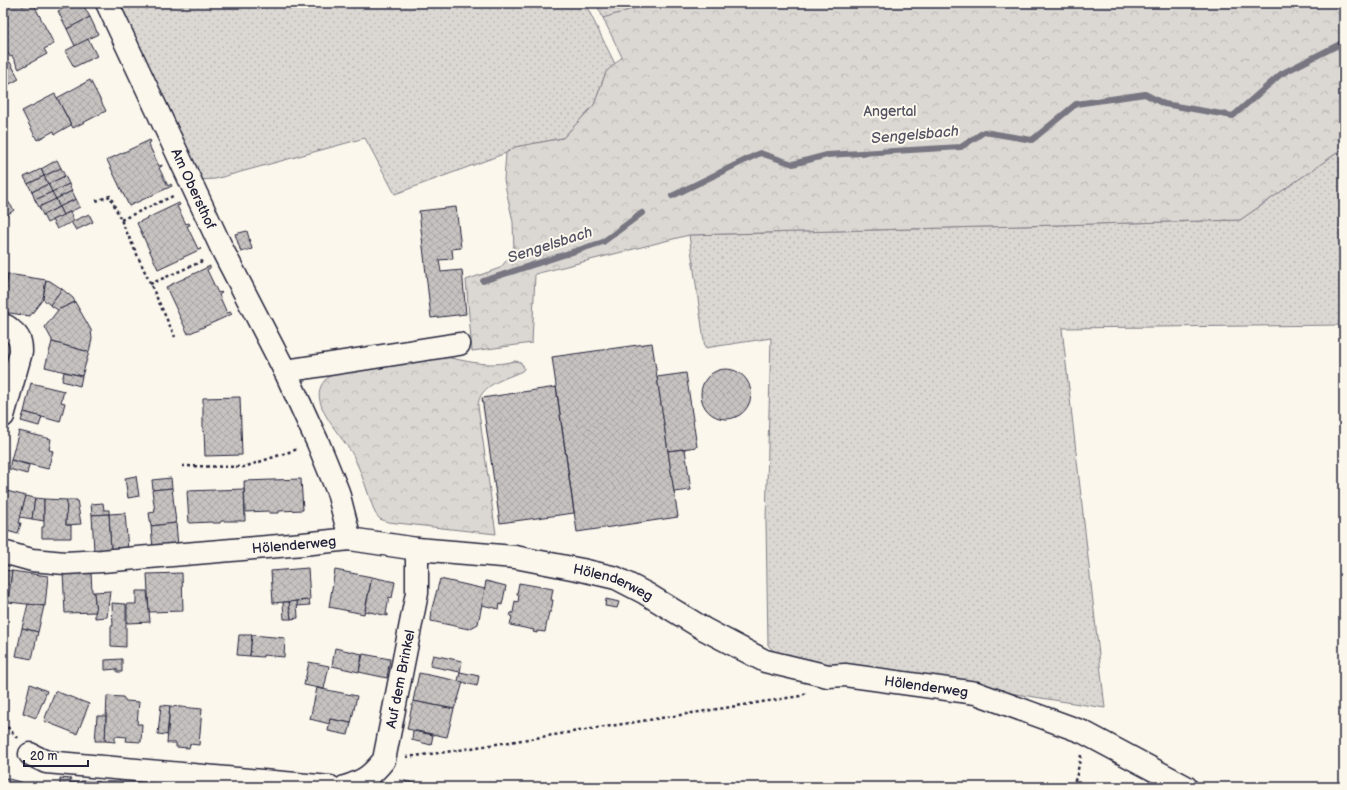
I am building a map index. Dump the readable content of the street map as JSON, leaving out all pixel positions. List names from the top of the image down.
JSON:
{
  "streets": {
    "street": ["Am Obersthof", "Hölenderweg", "Auf dem Brinkel"]
  },
  "crossings": [
    ["Am Obersthof", "Hölenderweg"],
    ["Hölenderweg", "Auf dem Brinkel"]
  ],
  "water": ["Sengelsbach"],
  "parks": ["Angertal"],
  "scale_bar": "20 m"
}
